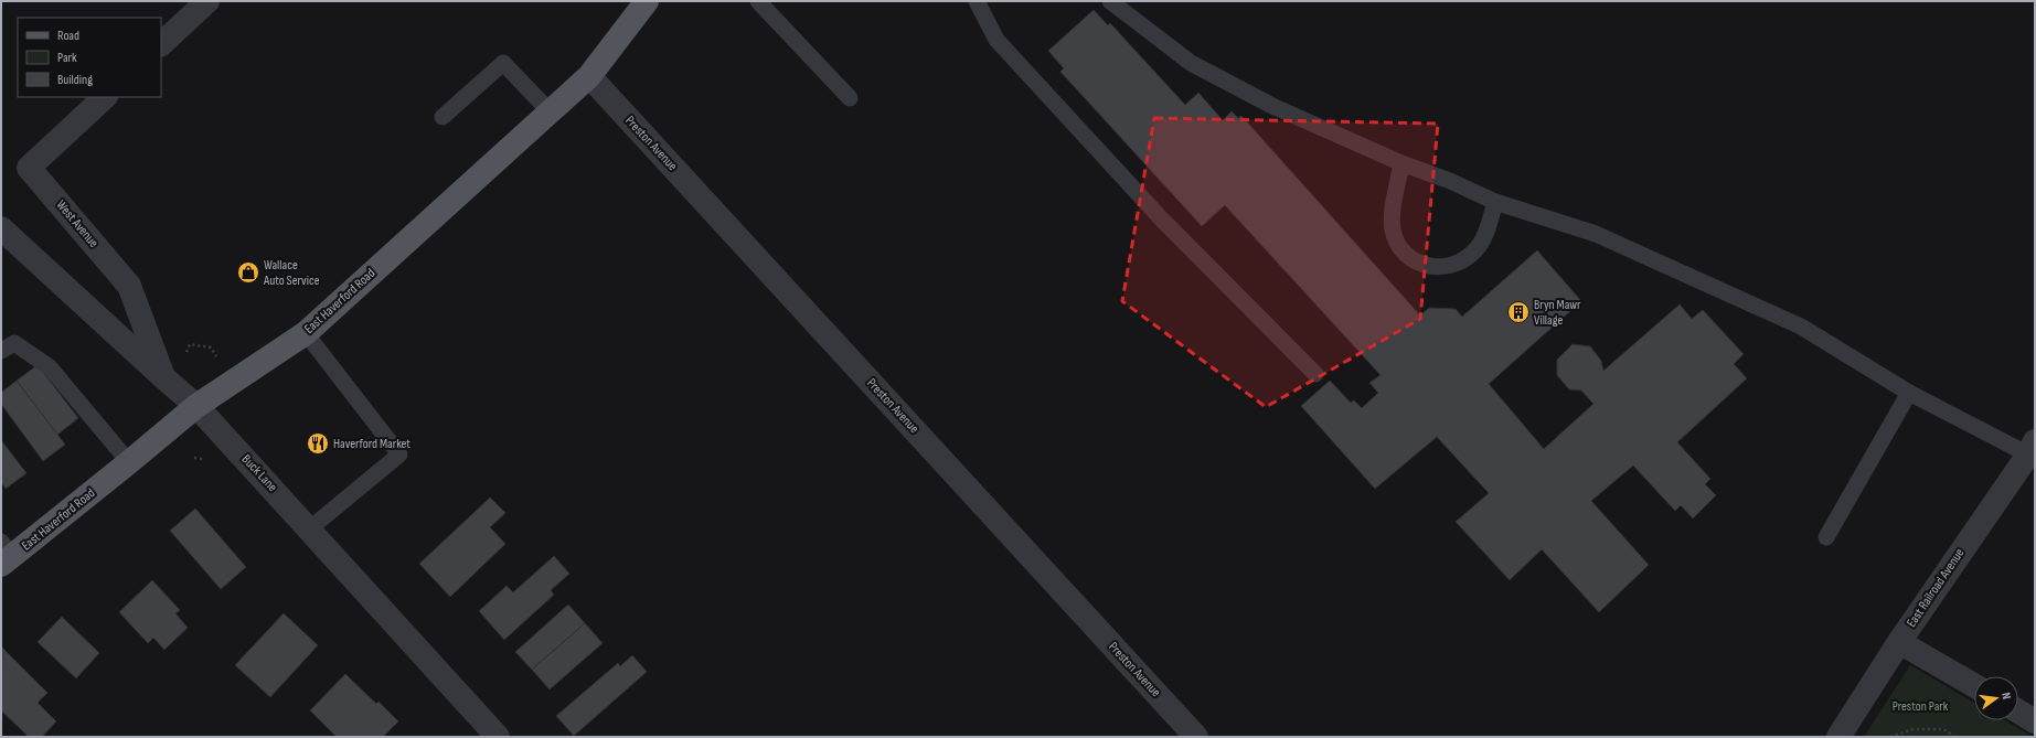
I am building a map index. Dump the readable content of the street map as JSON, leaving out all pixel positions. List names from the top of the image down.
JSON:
{
  "streets": {
    "main road": ["East Haverford Road"],
    "street": [
      "Preston Avenue",
      "West Avenue",
      "Buck Lane",
      "East Railroad Avenue"
    ]
  },
  "crossings": [
    ["Preston Avenue", "East Haverford Road"],
    ["West Avenue", "Buck Lane"],
    ["East Haverford Road", "Buck Lane"]
  ],
  "parks": ["Preston Park"],
  "places": {
    "shop": ["Wallace Auto Service"],
    "building": ["Bryn Mawr Village"],
    "restaurant": ["Haverford Market"]
  },
  "legend": ["Road", "Park", "Building"],
  "north": "right"
}
